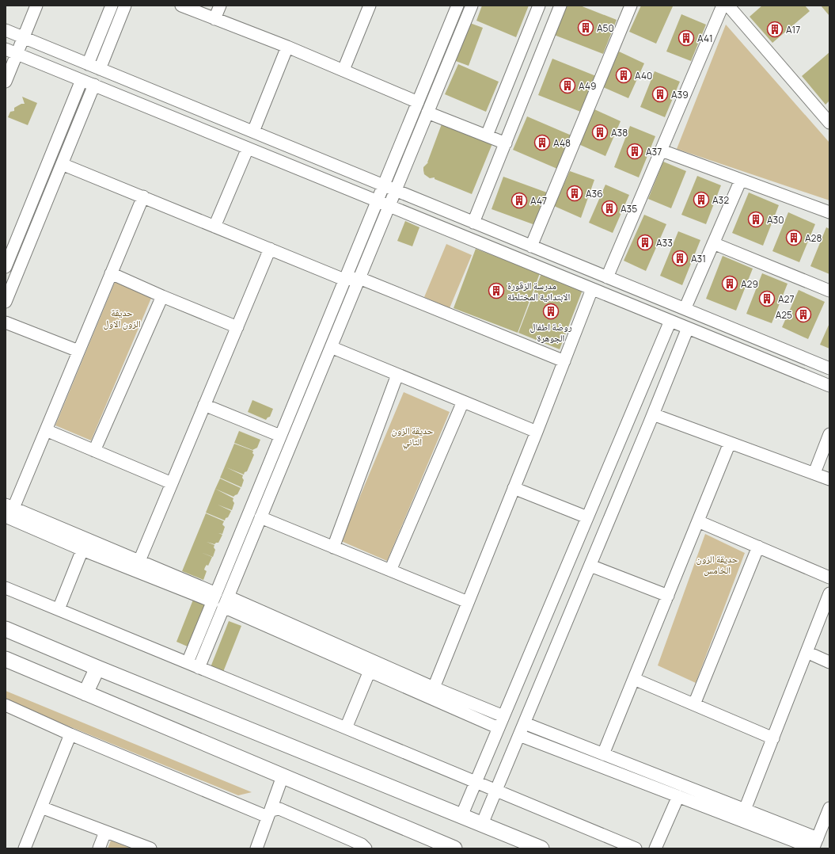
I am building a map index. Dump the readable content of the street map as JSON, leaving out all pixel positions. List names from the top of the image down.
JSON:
{
  "parks": ["حديقة الزون الاول", "حديقة الزون الثاني", "حديقة الزون الخامس"],
  "places": {
    "building": [
      "A50",
      "A17",
      "A41",
      "A40",
      "A49",
      "A39",
      "A38",
      "A48",
      "A37",
      "A36",
      "A32",
      "A47",
      "A35",
      "A30",
      "A28",
      "A33",
      "A31",
      "A29",
      "مدرسة الزقورة الابتدائية المختلطة",
      "A27",
      "روضة اطفال الجوهرة",
      "A25"
    ]
  }
}
